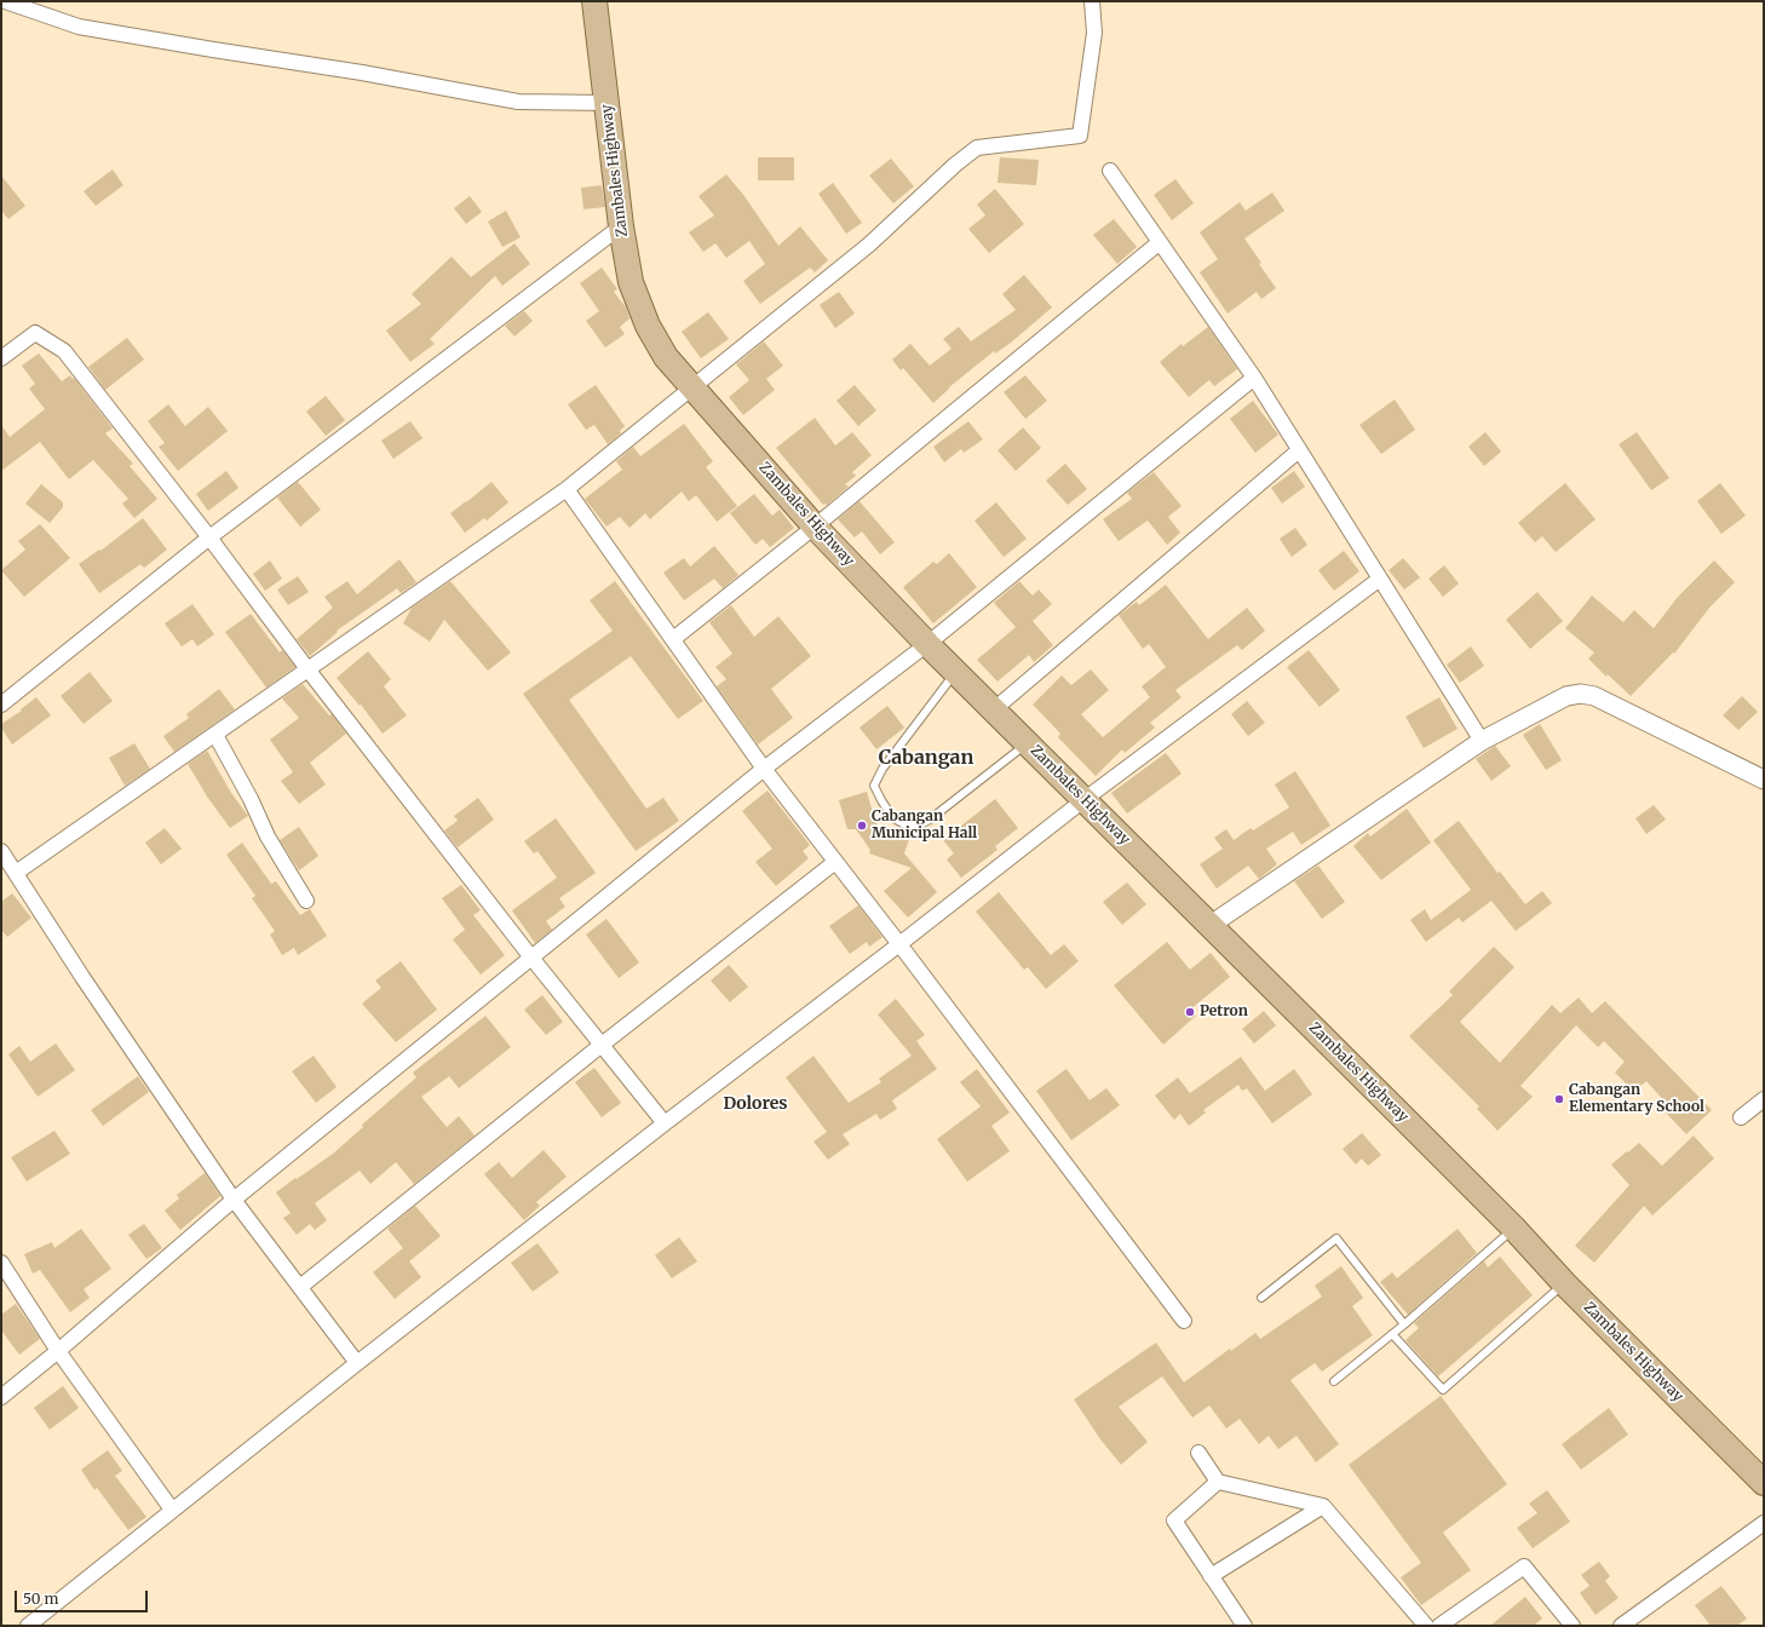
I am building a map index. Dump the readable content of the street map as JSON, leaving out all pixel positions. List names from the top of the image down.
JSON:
{
  "streets": {
    "main road": ["Zambales Highway"]
  },
  "districts": ["Cabangan", "Dolores"],
  "places": ["Cabangan Municipal Hall", "Petron", "Cabangan Elementary School"],
  "scale_bar": "50 m"
}
